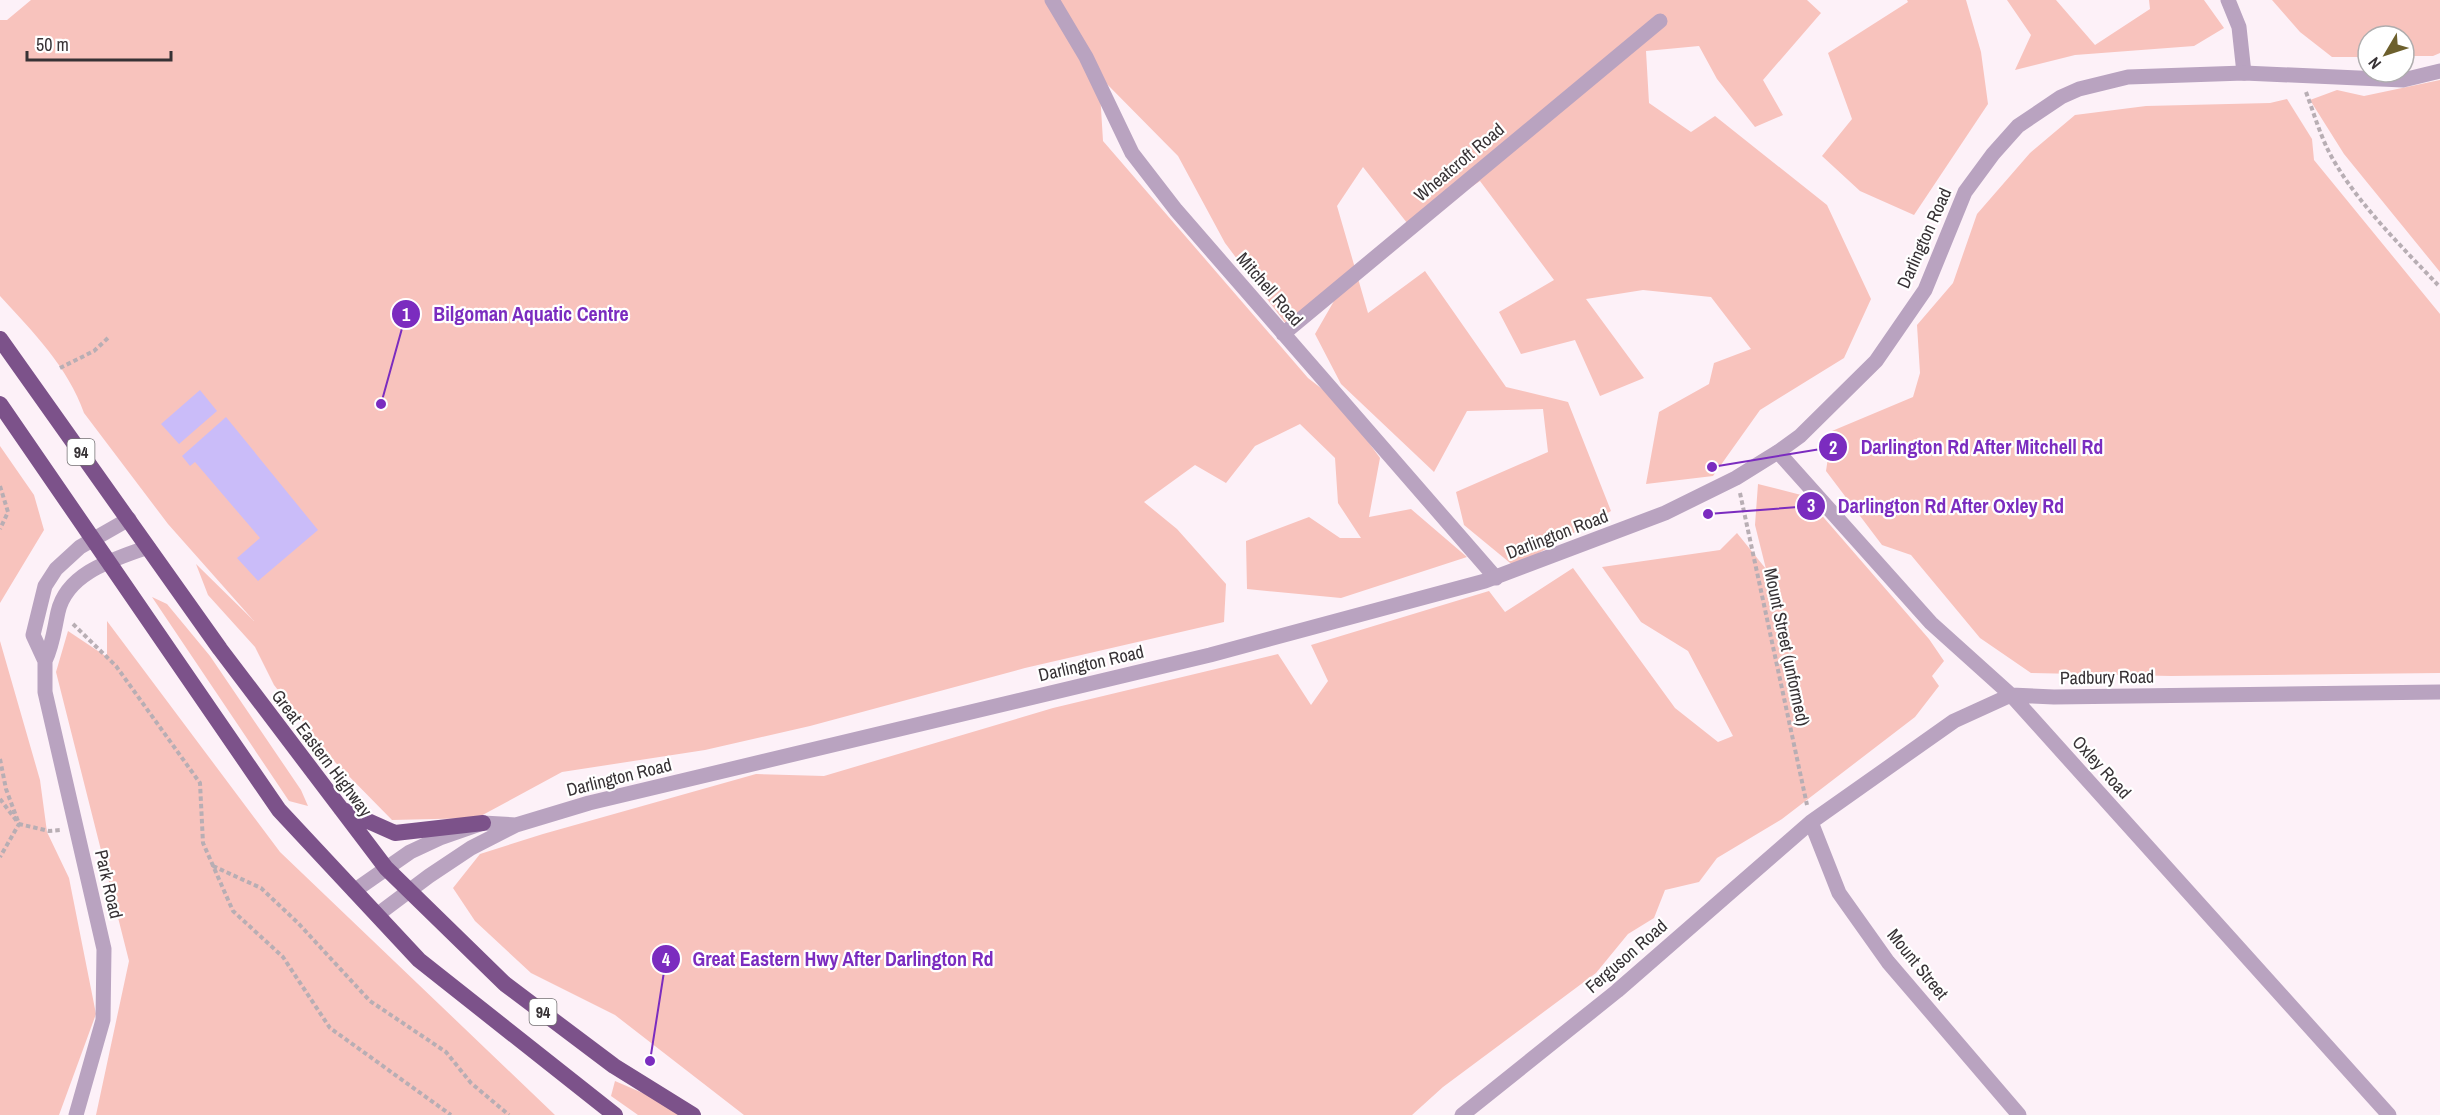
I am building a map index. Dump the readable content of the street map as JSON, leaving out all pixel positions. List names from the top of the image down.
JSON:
{
  "streets": {
    "highway": ["94", "Great Eastern Highway"],
    "street": [
      "Wheatcroft Road",
      "Darlington Road",
      "Mitchell Road",
      "Padbury Road",
      "Oxley Road",
      "Park Road",
      "Ferguson Road",
      "Mount Street"
    ],
    "path": ["Mount Street (unformed)"]
  },
  "crossings": [
    ["Wheatcroft Road", "Mitchell Road"],
    ["Darlington Road", "Mitchell Road"],
    ["Darlington Road", "94"],
    ["Darlington Road", "Mount Street (unformed)"],
    ["Darlington Road", "Great Eastern Highway"],
    ["Darlington Road", "Oxley Road"],
    ["94", "Park Road"],
    ["Mount Street (unformed)", "Padbury Road"],
    ["Mount Street (unformed)", "Ferguson Road"],
    ["Mount Street (unformed)", "Mount Street"],
    ["Padbury Road", "Oxley Road"],
    ["Padbury Road", "Ferguson Road"],
    ["Padbury Road", "Mount Street"],
    ["Great Eastern Highway", "Park Road"],
    ["Ferguson Road", "Mount Street"]
  ],
  "places": [
    "Bilgoman Aquatic Centre",
    "Darlington Rd After Mitchell Rd",
    "Darlington Rd After Oxley Rd",
    "Great Eastern Hwy After Darlington Rd"
  ],
  "scale_bar": "50 m",
  "north": "bottom left"
}
